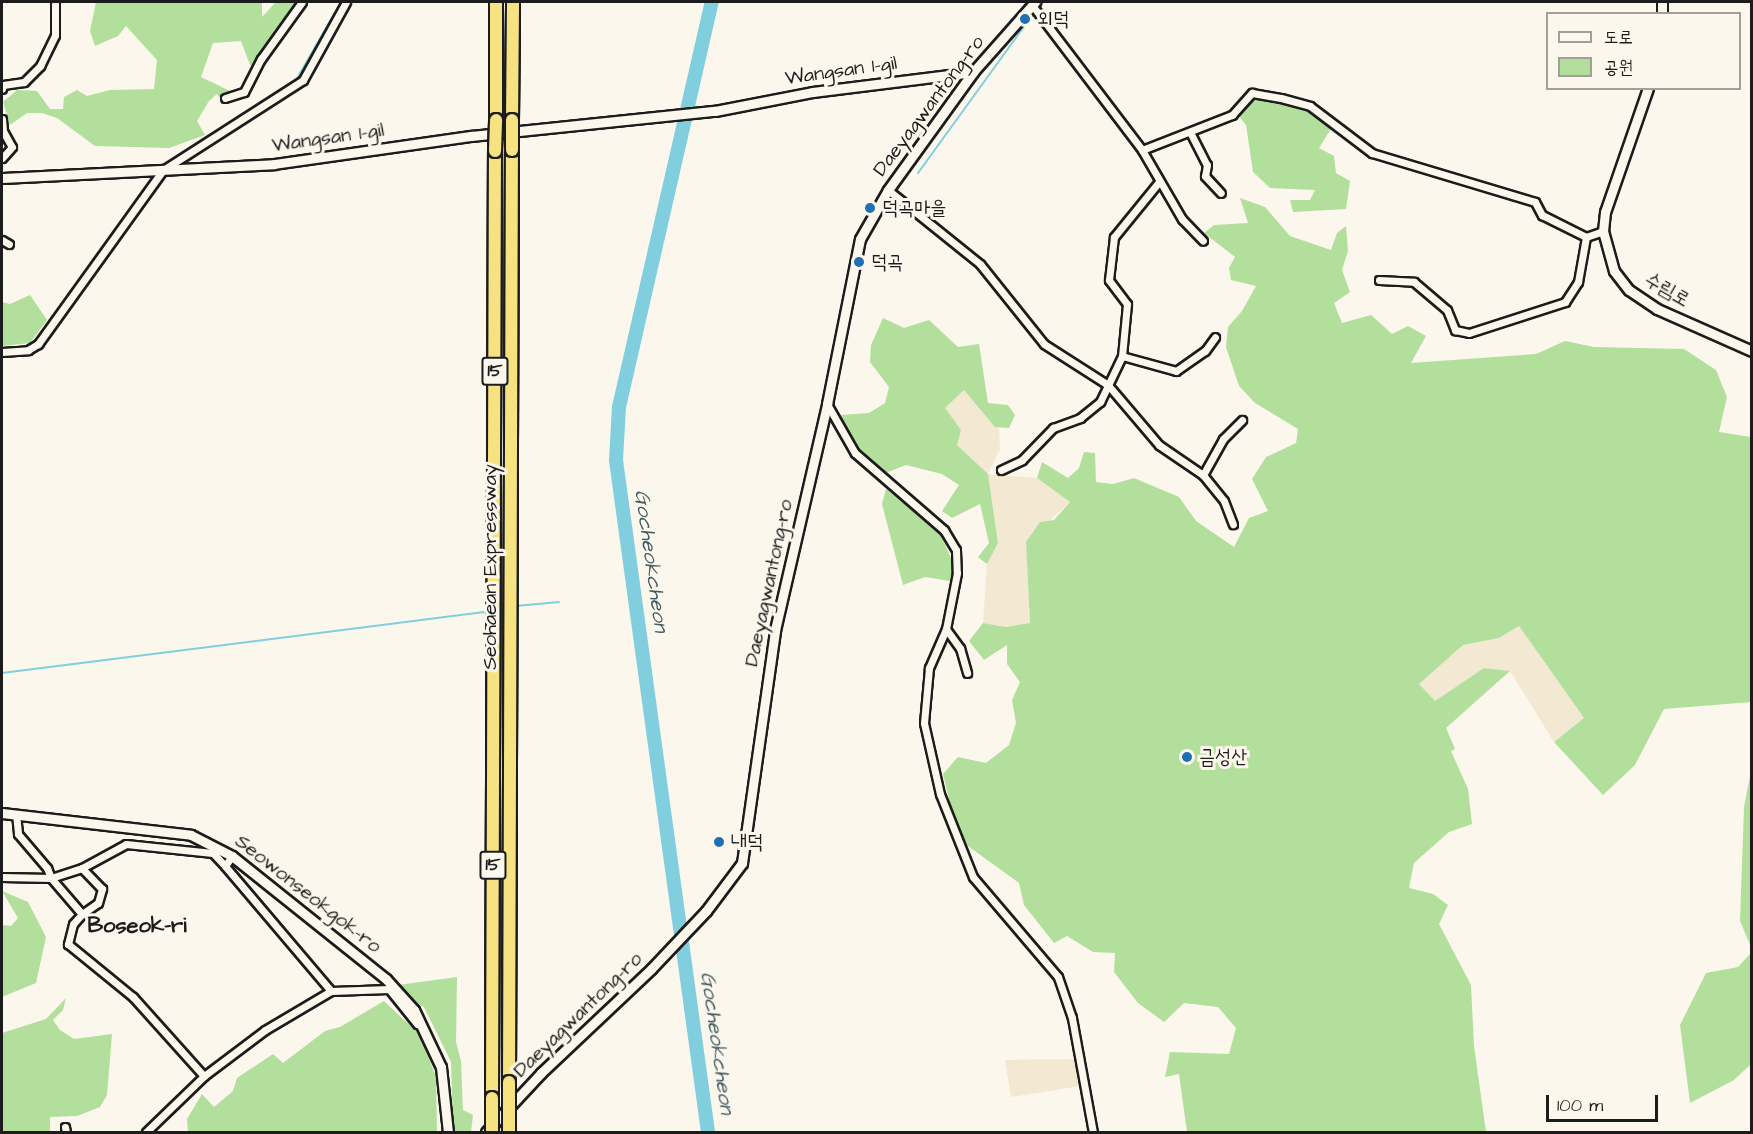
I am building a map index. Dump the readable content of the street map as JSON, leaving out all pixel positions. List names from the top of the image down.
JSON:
{
  "streets": {
    "highway": ["15", "Seohaean Expressway"],
    "main road": [
      "Wangsan 1-gil",
      "Daeyagwantong-ro",
      "수림로",
      "Seowonseokgok-ro"
    ]
  },
  "crossings": [
    ["Wangsan 1-gil", "Daeyagwantong-ro"]
  ],
  "districts": ["Boseok-ri"],
  "water": ["Gocheokcheon"],
  "places": [
    "외덕",
    "덕곡마을",
    "덕곡",
    "금성산",
    "내덕"
  ],
  "legend": ["도로", "공원"],
  "scale_bar": "100 m"
}
